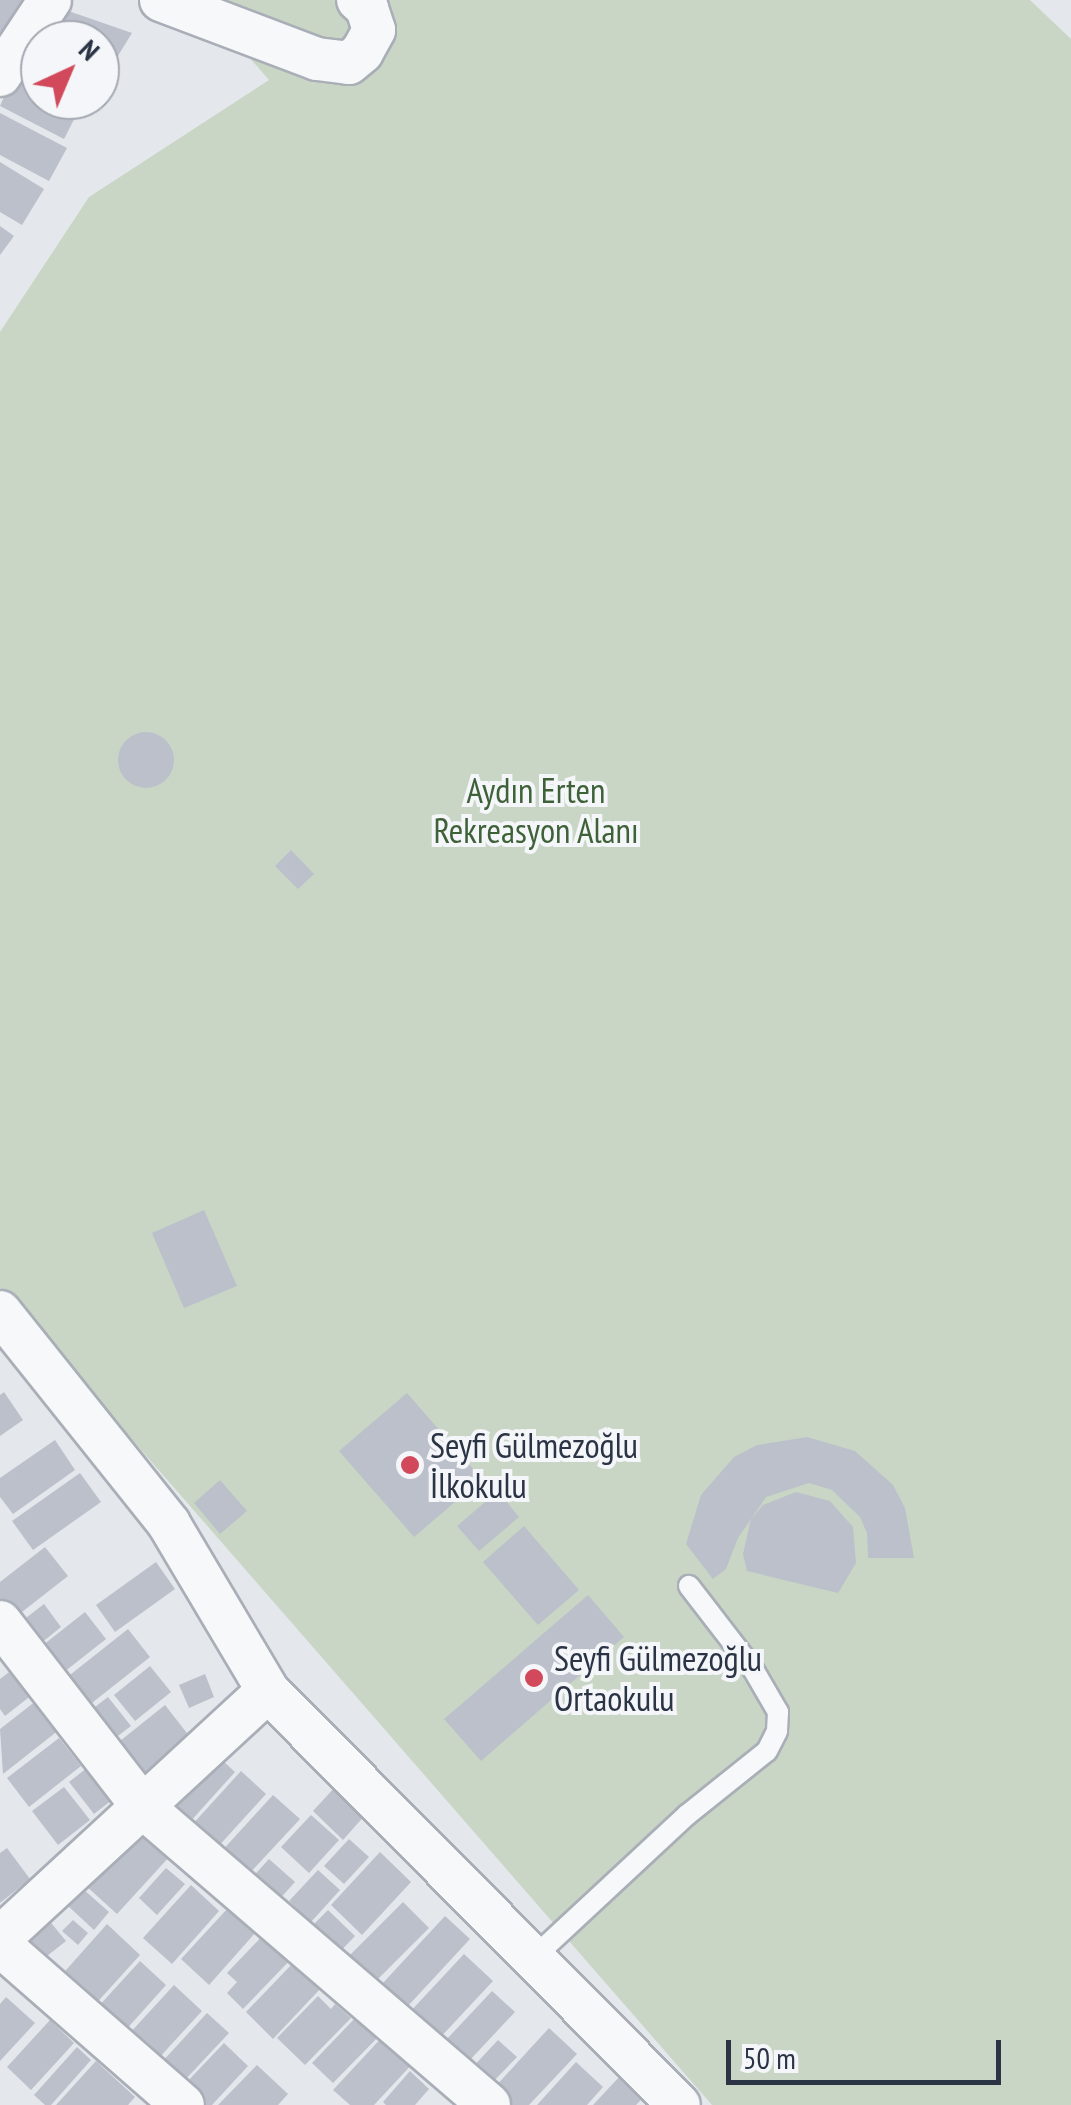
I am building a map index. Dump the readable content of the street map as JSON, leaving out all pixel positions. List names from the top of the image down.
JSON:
{
  "parks": ["Aydın Erten Rekreasyon Alanı"],
  "places": ["Seyfi Gülmezoğlu İlkokulu", "Seyfi Gülmezoğlu Ortaokulu"],
  "scale_bar": "50 m",
  "north": "top right"
}
